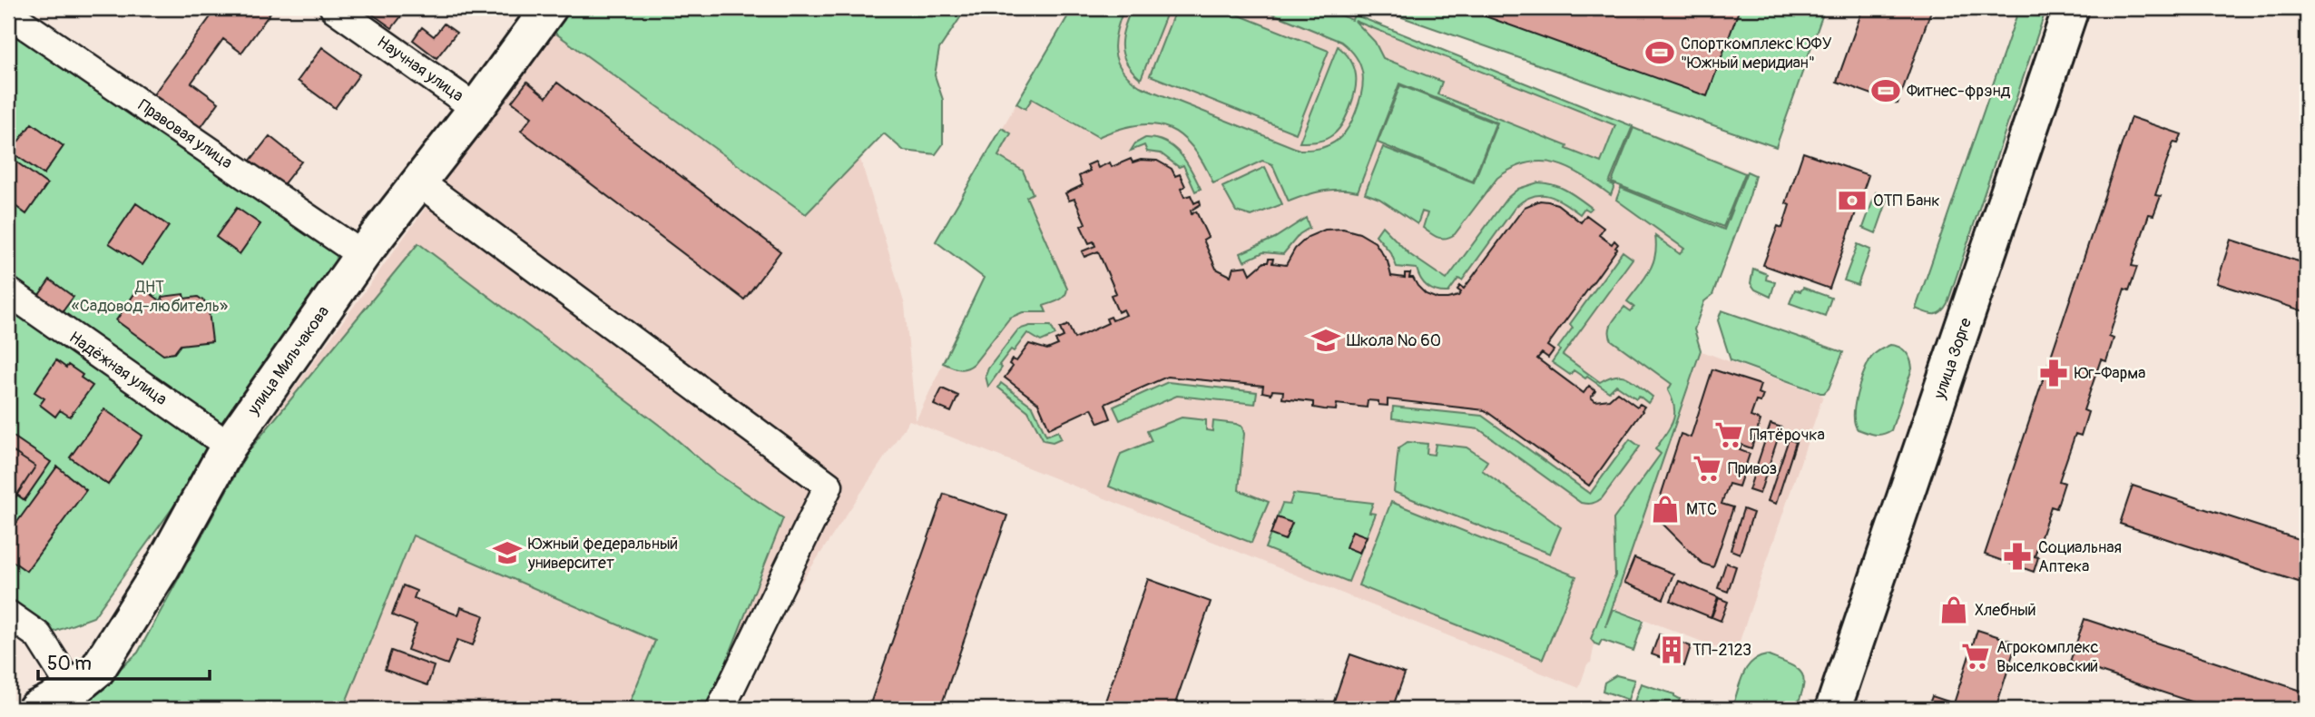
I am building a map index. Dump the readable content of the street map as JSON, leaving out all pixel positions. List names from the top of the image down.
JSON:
{
  "streets": {
    "street": [
      "Научная улица",
      "Правовая улица",
      "улица Зорге",
      "улица Мильчакова",
      "Надёжная улица"
    ]
  },
  "crossings": [
    ["Научная улица", "улица Мильчакова"],
    ["Правовая улица", "улица Мильчакова"],
    ["улица Мильчакова", "Надёжная улица"]
  ],
  "parks": ["ДНТ «Садовод-любитель»"],
  "places": {
    "sports": ["Спорткомплекс ЮФУ \"Южный меридиан\"", "Фитнес-фрэнд"],
    "bank": ["ОТП Банк"],
    "school or university": ["Школа № 60", "Южный федеральный университет"],
    "pharmacy": ["Юг-Фарма", "Социальная Аптека"],
    "supermarket": ["Пятёрочка", "Привоз", "Агрокомплекс Выселковский"],
    "shop": ["МТС", "Хлебный"],
    "building": ["ТП-2123"]
  },
  "scale_bar": "50 m"
}
